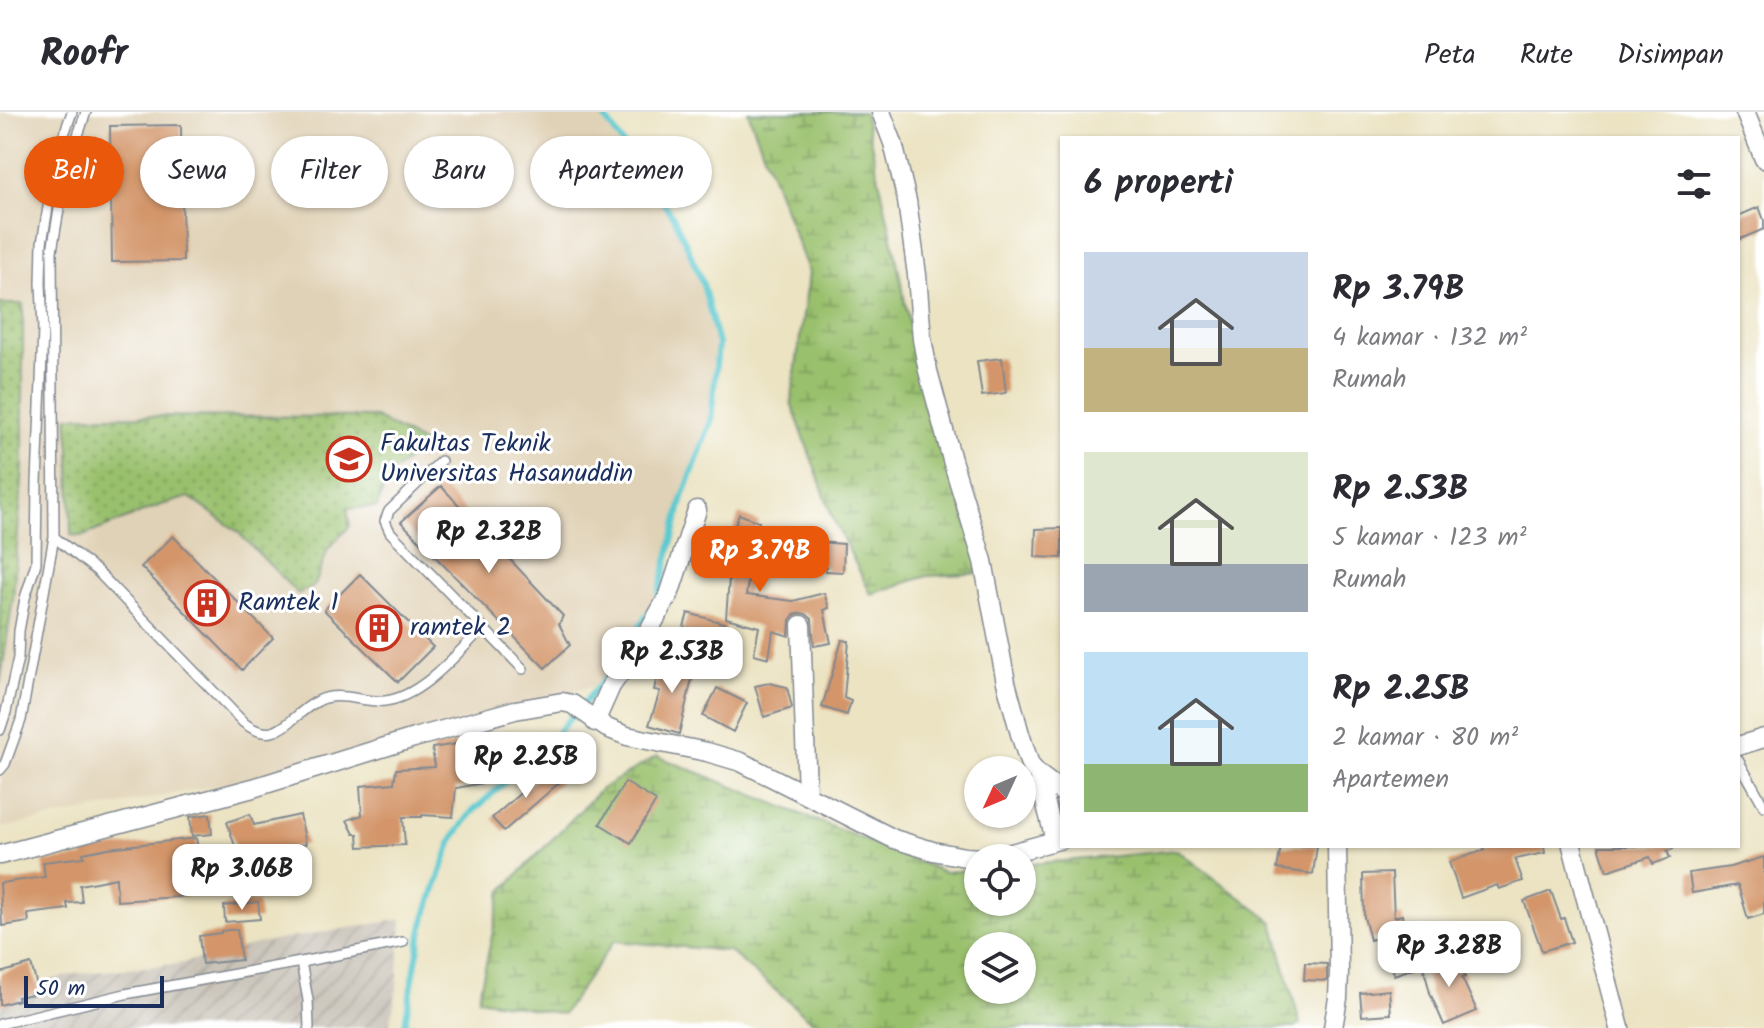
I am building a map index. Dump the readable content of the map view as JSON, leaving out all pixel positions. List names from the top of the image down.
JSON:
{
  "places": {
    "school or university": ["Fakultas Teknik Universitas Hasanuddin"],
    "building": ["Ramtek 1", "ramtek 2"]
  },
  "scale_bar": "50 m",
  "north": "bottom left",
  "page": {
    "header": "Roofr",
    "nav": ["Peta", "Rute", "Disimpan"],
    "chip": [
      "Beli",
      "Sewa",
      "Filter",
      "Baru",
      "Apartemen"
    ],
    "heading": "6 properti",
    "list": [
      {
        "name": "Rp 3.79B",
        "note": "4 kamar · 132 m² · Rumah"
      },
      {
        "name": "Rp 2.53B",
        "note": "5 kamar · 123 m² · Rumah"
      },
      {
        "name": "Rp 2.25B",
        "note": "2 kamar · 80 m² · Apartemen"
      }
    ],
    "price": [
      "Rp 2.32B",
      "Rp 3.79B",
      "Rp 2.53B",
      "Rp 2.25B",
      "Rp 3.06B",
      "Rp 3.28B"
    ],
    "scale": "50 m"
  }
}
